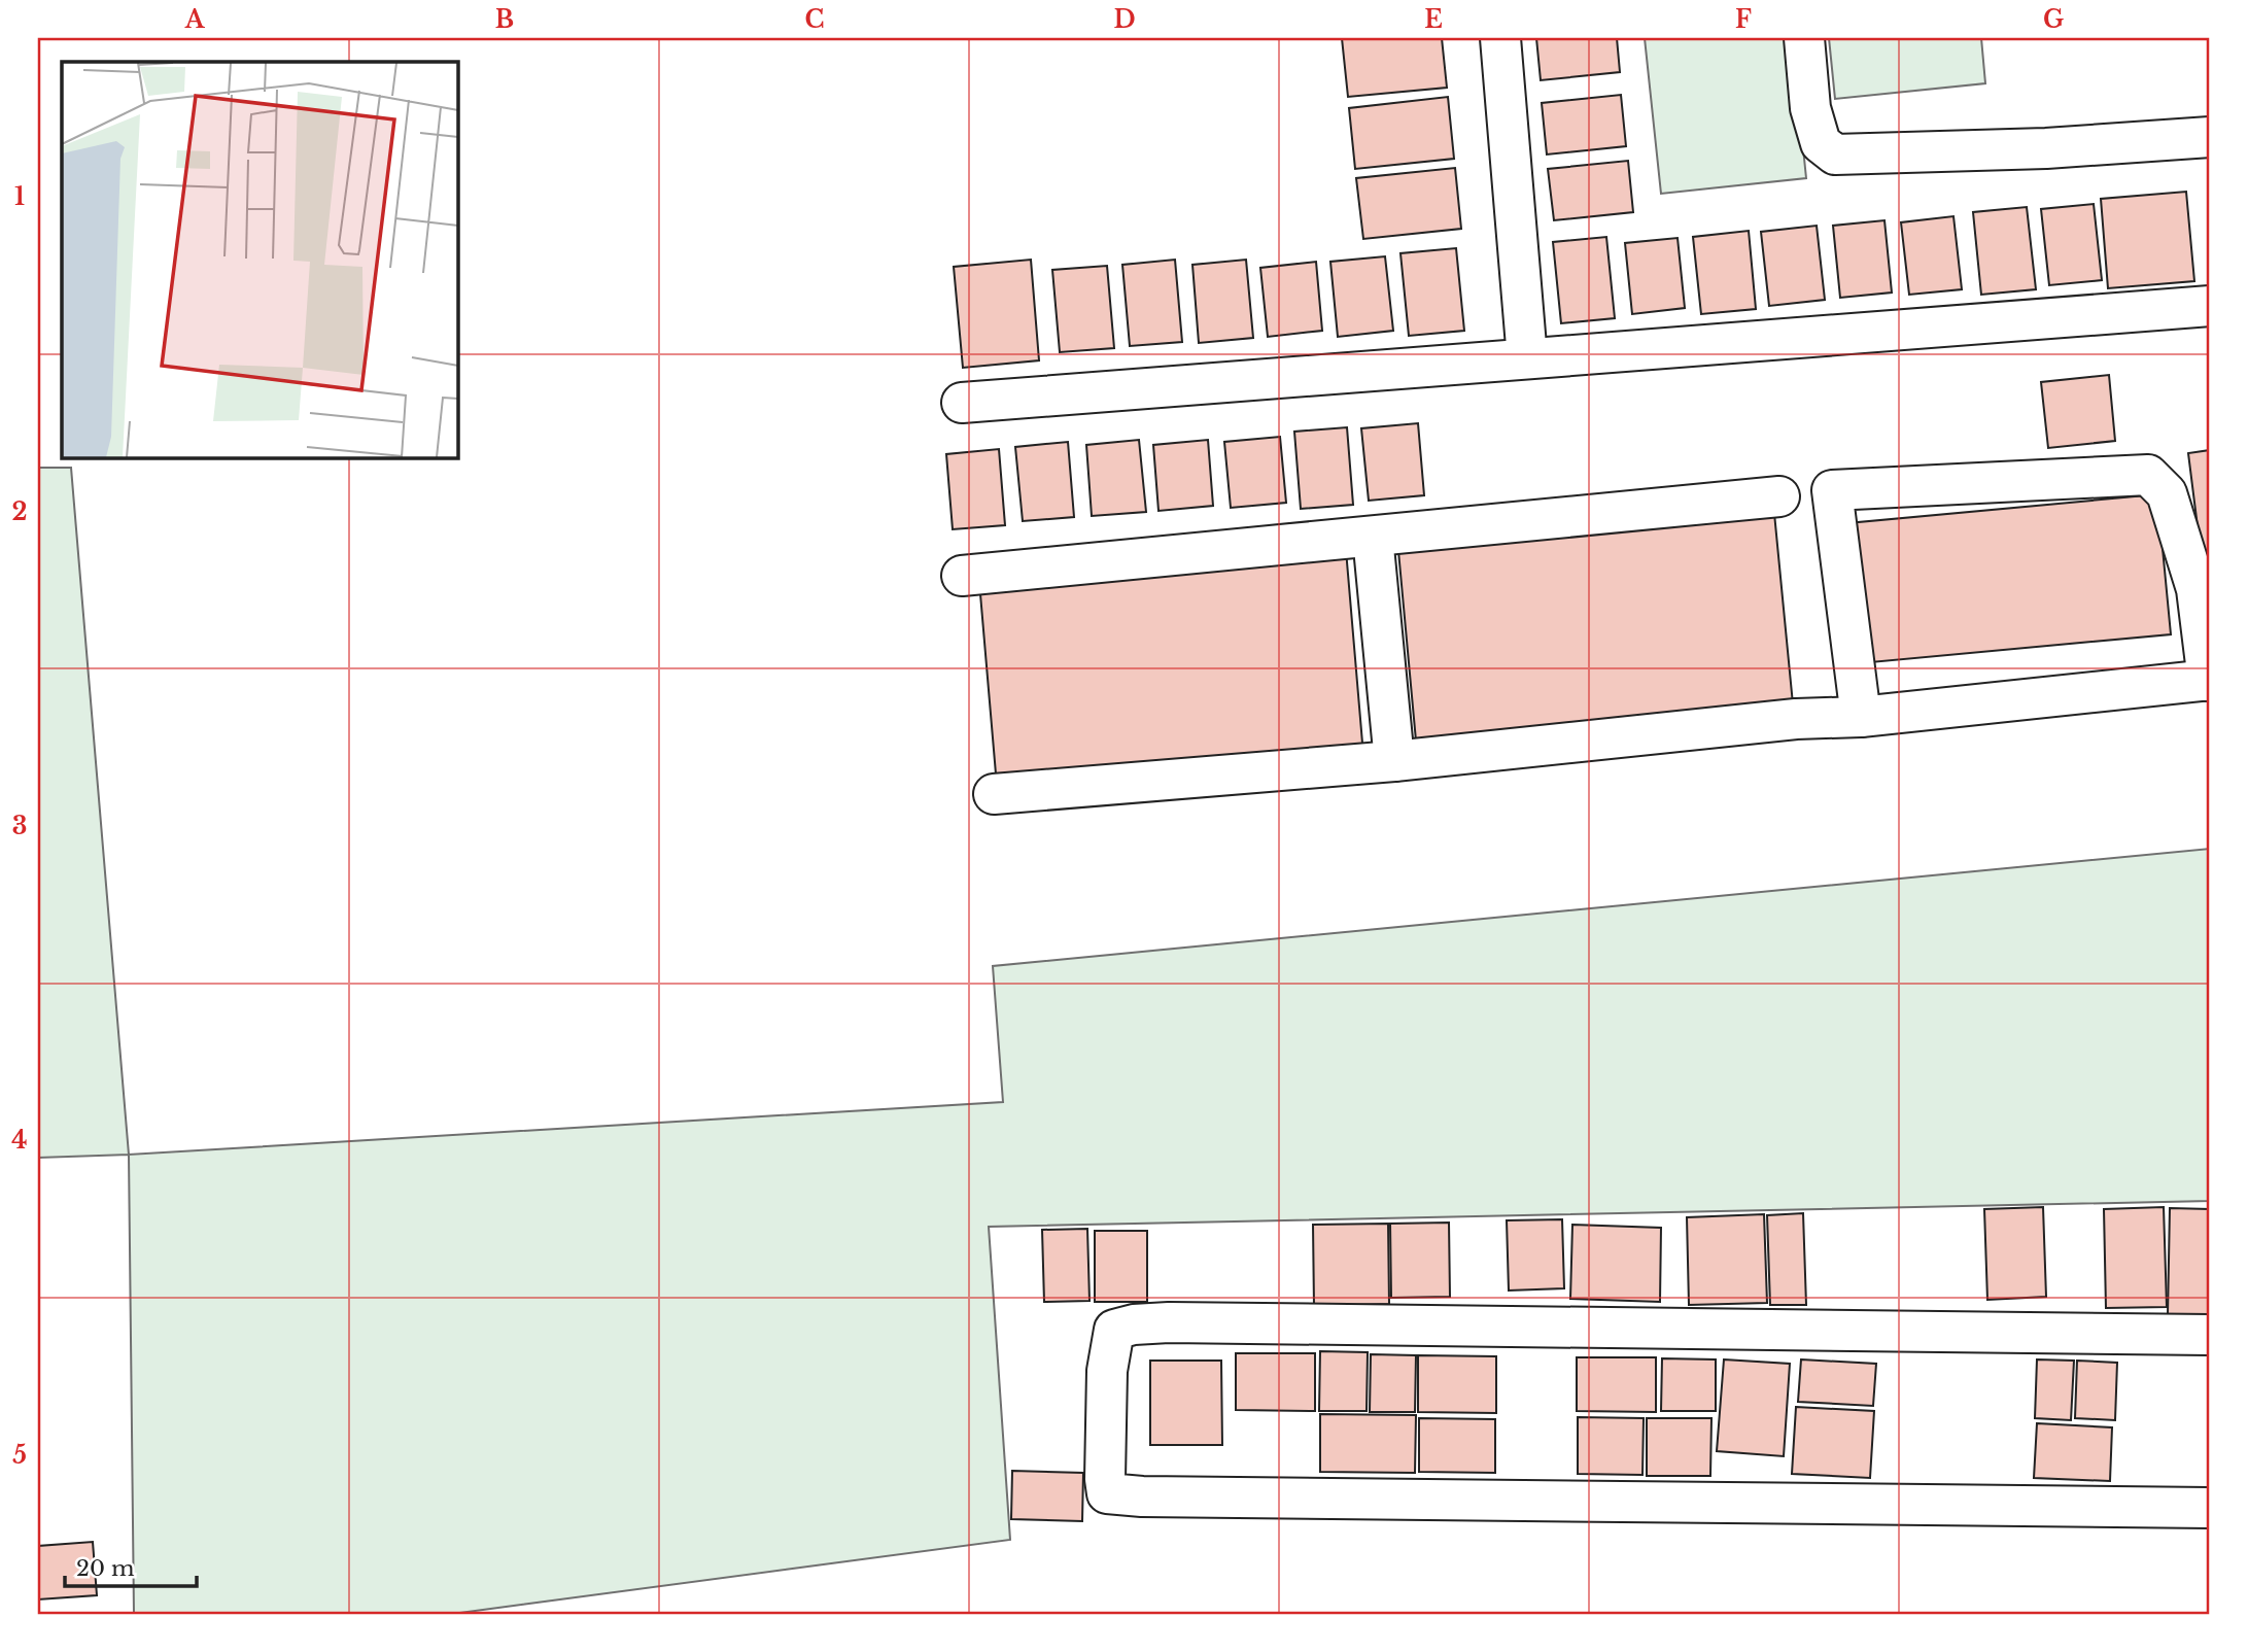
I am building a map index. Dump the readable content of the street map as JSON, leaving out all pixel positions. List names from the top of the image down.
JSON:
{
  "scale_bar": "20 m",
  "grid": {
    "columns": [
      "A",
      "B",
      "C",
      "D",
      "E",
      "F",
      "G"
    ],
    "rows": [
      "1",
      "2",
      "3",
      "4",
      "5"
    ]
  }
}
